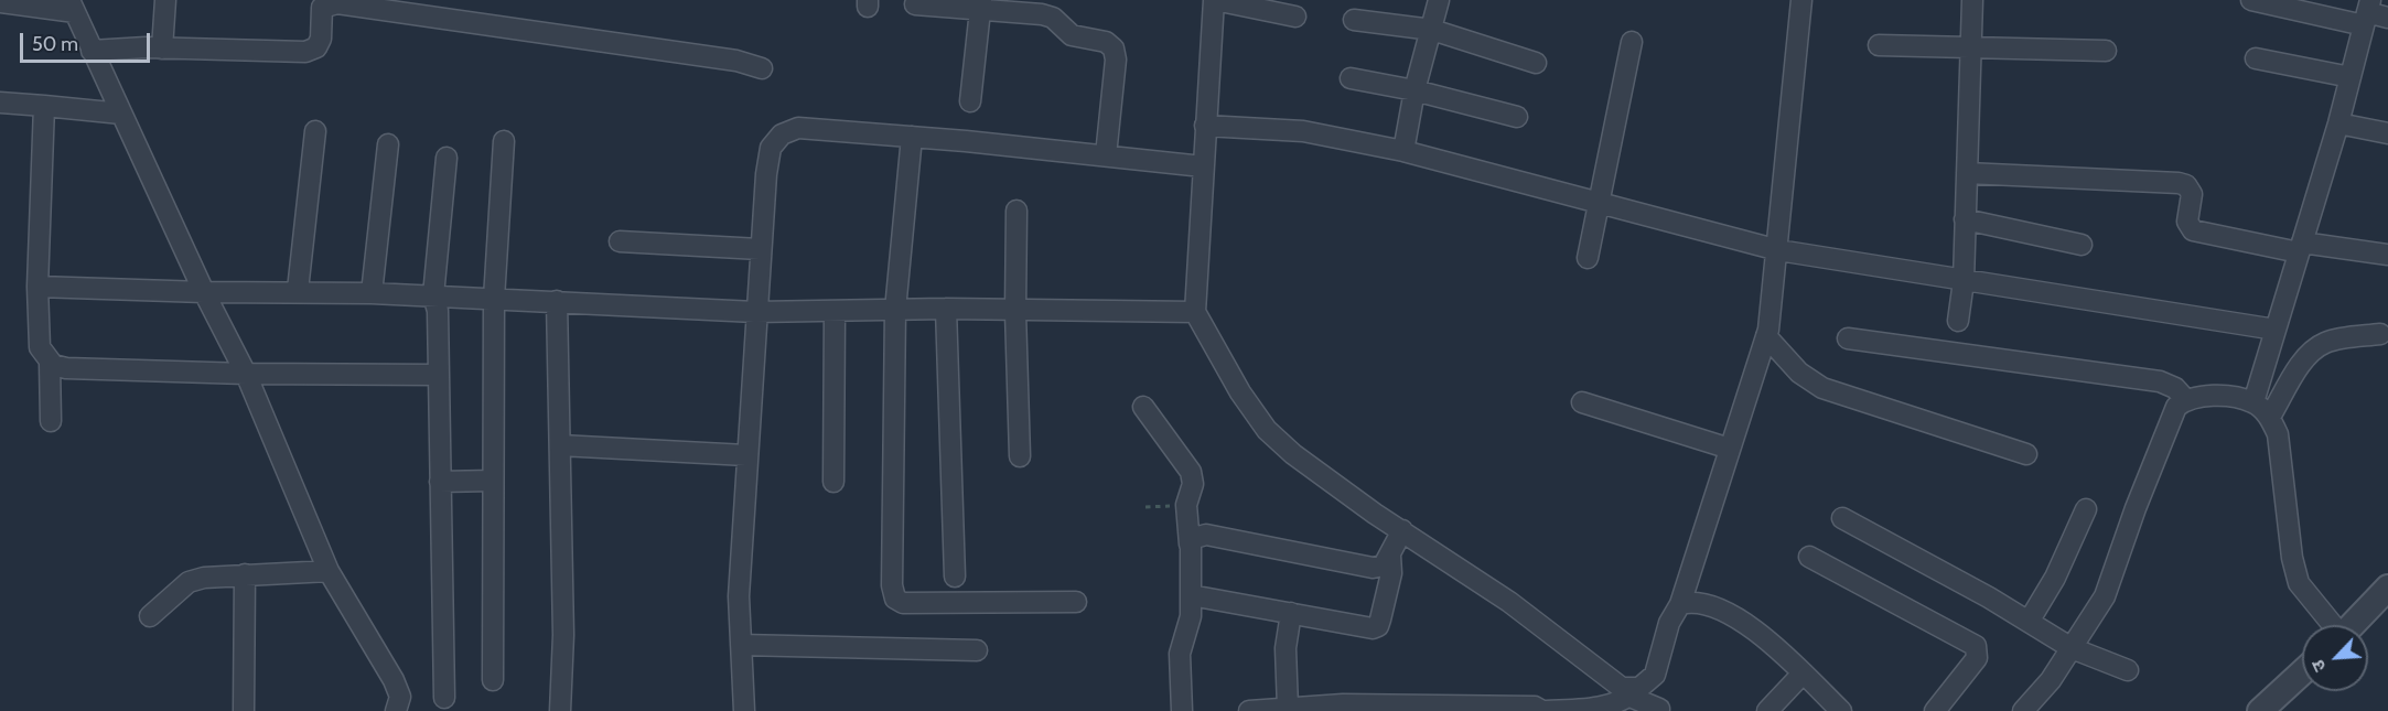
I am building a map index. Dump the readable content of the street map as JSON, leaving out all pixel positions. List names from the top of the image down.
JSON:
{
  "scale_bar": "50 m",
  "north": "bottom left"
}
